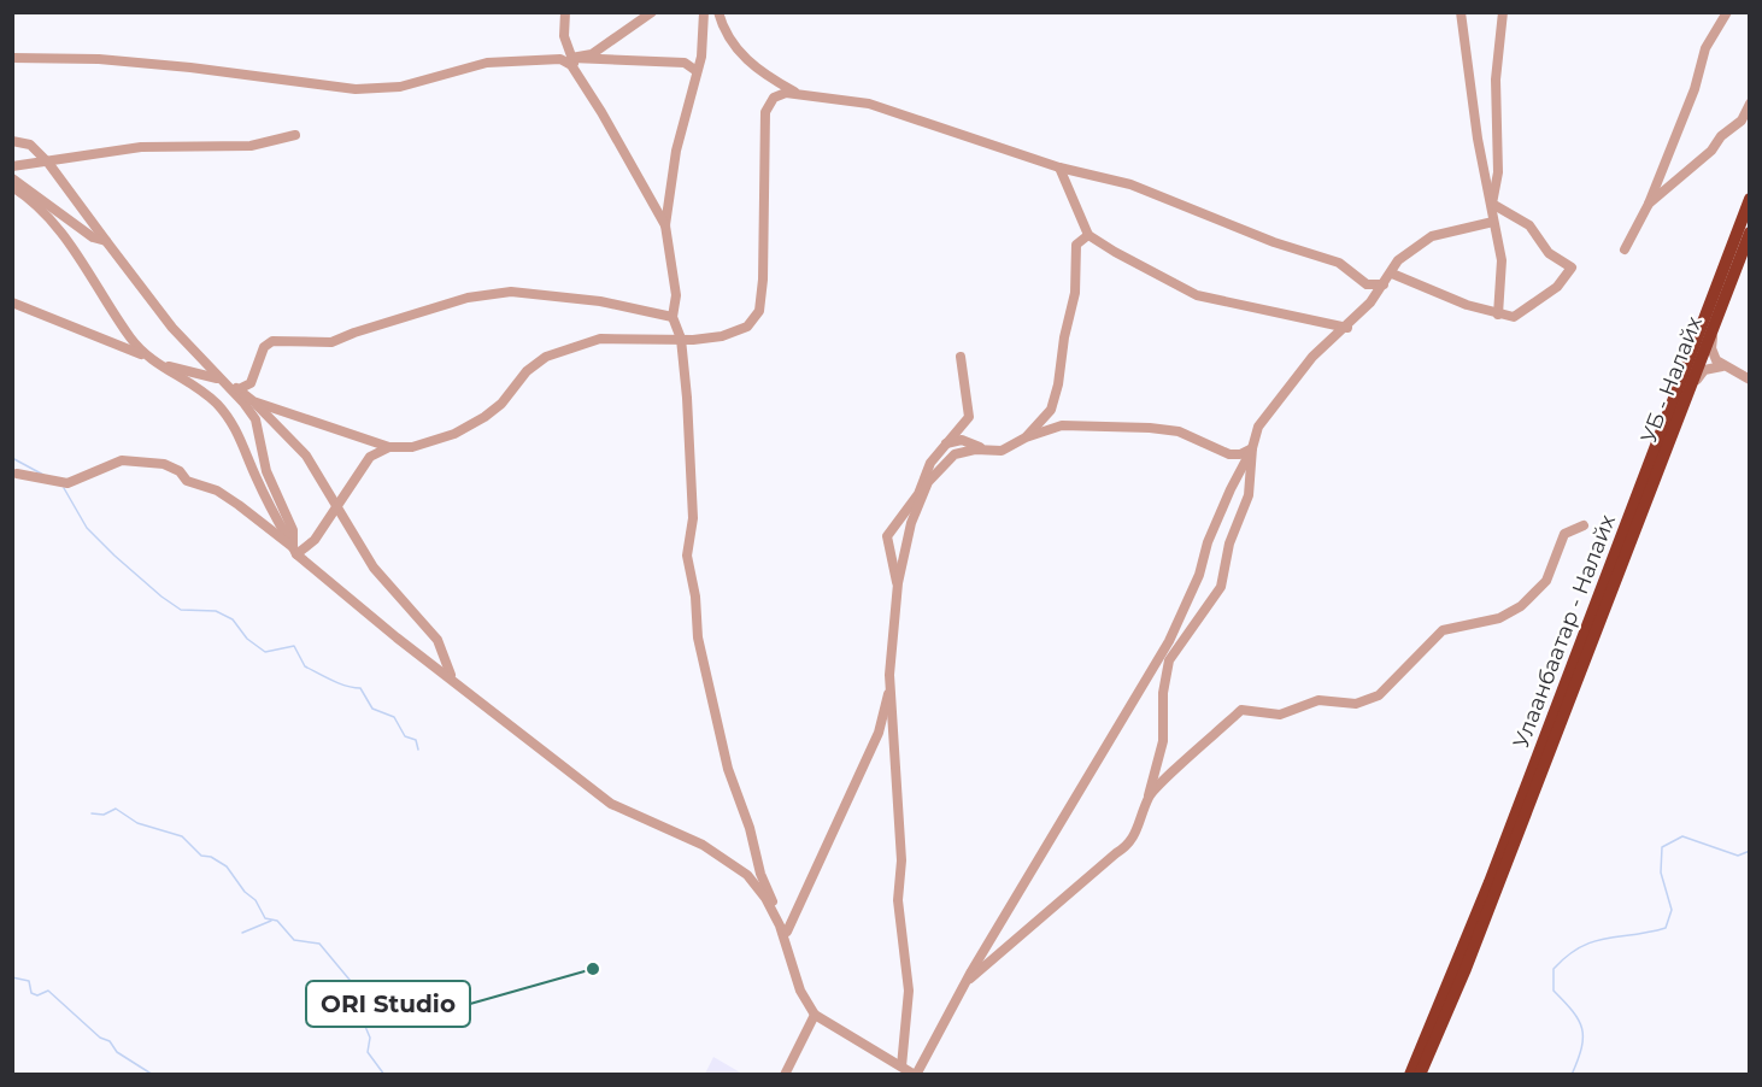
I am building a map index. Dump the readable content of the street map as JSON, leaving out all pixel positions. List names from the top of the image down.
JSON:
{
  "streets": {
    "highway": ["УБ - Налайх", "Улаанбаатар - Налайх"]
  },
  "crossings": [
    ["УБ - Налайх", "Улаанбаатар - Налайх"]
  ],
  "places": ["ORI Studio"]
}
